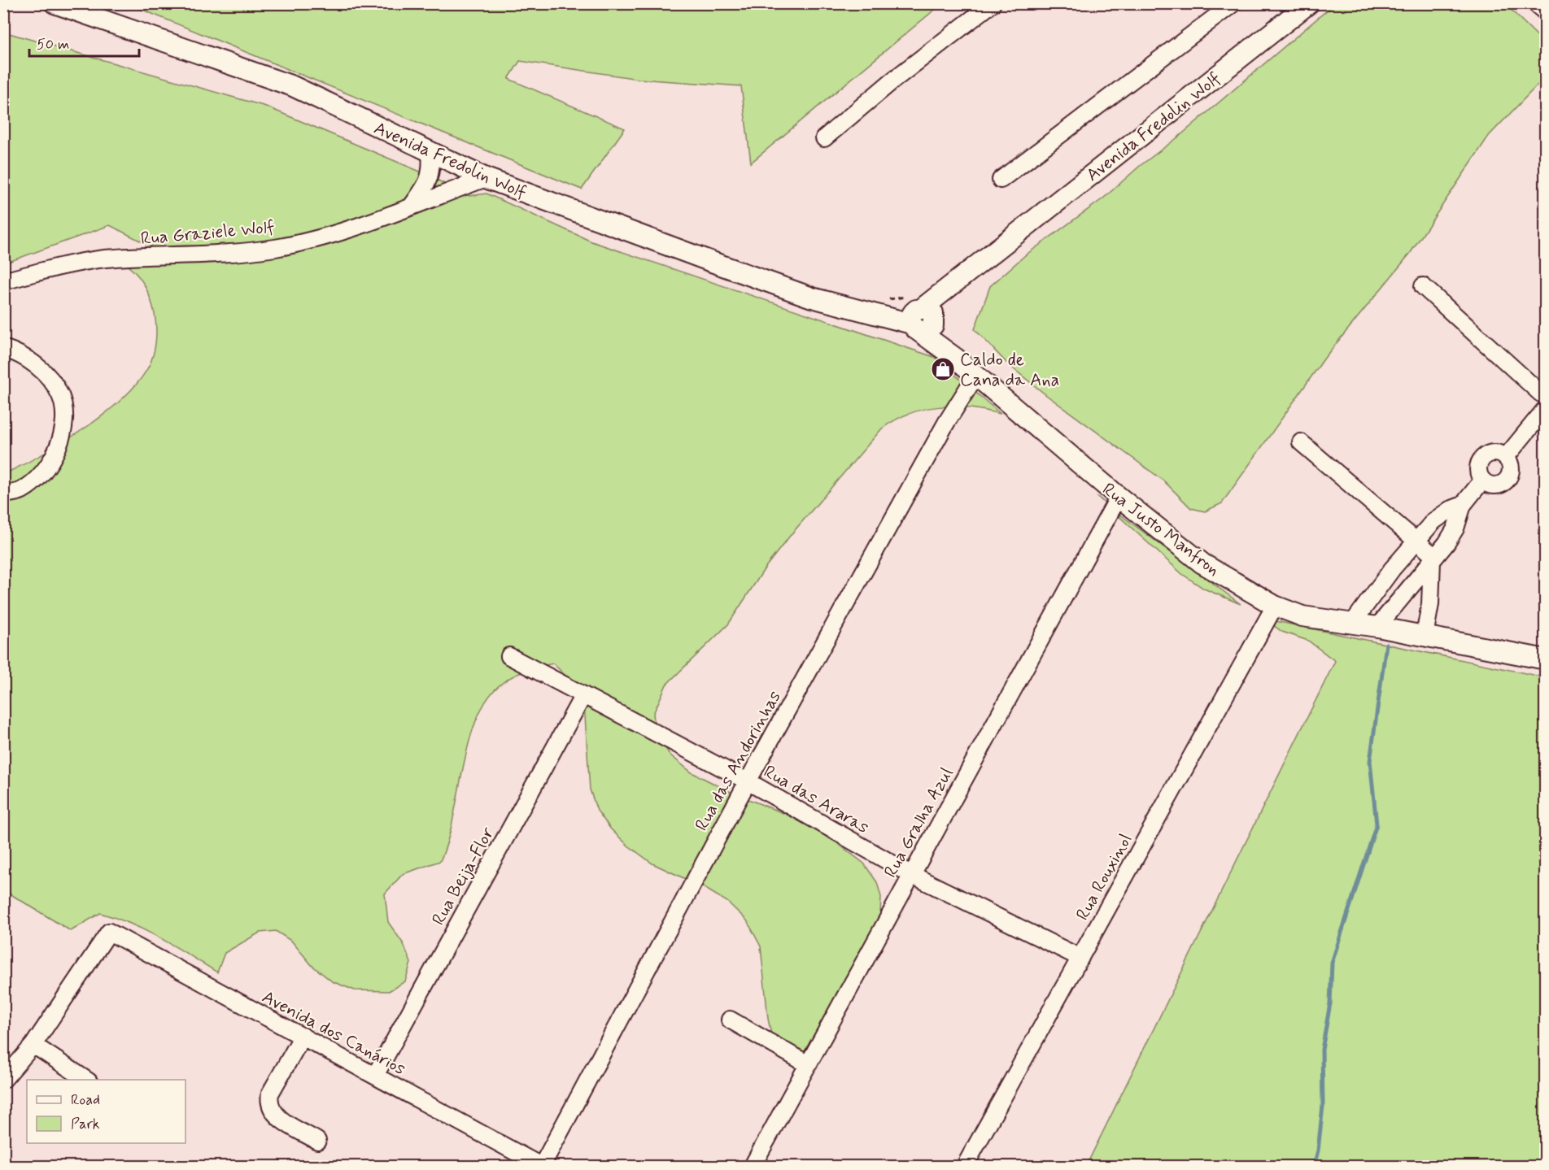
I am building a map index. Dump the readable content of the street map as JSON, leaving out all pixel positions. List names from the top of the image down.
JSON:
{
  "streets": {
    "main road": ["Avenida Fredolin Wolf", "Rua Justo Manfron"],
    "street": [
      "Rua Graziele Wolf",
      "Rua das Andorinhas",
      "Rua das Araras",
      "Rua Gralha Azul",
      "Rua Beija-Flor",
      "Rua Rouxinol",
      "Avenida dos Canários"
    ]
  },
  "crossings": [
    ["Avenida Fredolin Wolf", "Rua Graziele Wolf"],
    ["Avenida Fredolin Wolf", "Rua Justo Manfron"],
    ["Rua Justo Manfron", "Rua das Andorinhas"],
    ["Rua Justo Manfron", "Rua Gralha Azul"],
    ["Rua Justo Manfron", "Rua Rouxinol"],
    ["Rua das Andorinhas", "Rua das Araras"],
    ["Rua das Andorinhas", "Avenida dos Canários"],
    ["Rua das Araras", "Rua Gralha Azul"],
    ["Rua das Araras", "Rua Beija-Flor"],
    ["Rua das Araras", "Rua Rouxinol"],
    ["Rua Beija-Flor", "Avenida dos Canários"]
  ],
  "places": {
    "shop": ["Caldo de Cana da Ana"]
  },
  "legend": ["Road", "Park"],
  "scale_bar": "50 m"
}
